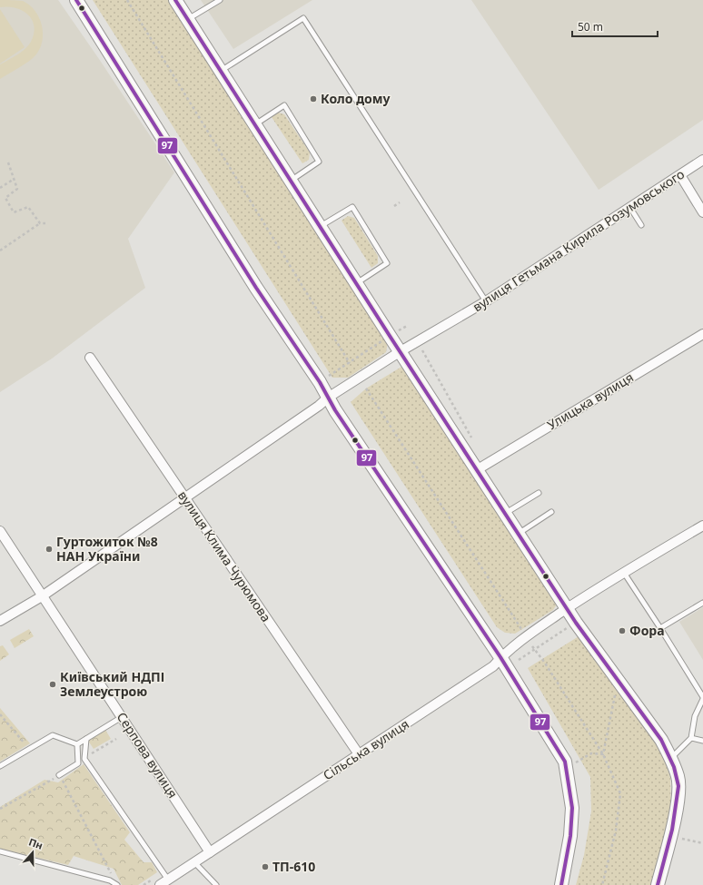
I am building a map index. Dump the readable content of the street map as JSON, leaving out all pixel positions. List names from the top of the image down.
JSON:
{
  "streets": {
    "street": [
      "вулиця Гетьмана Кирила Розумовського",
      "Улицька вулиця",
      "вулиця Клима Чурюмова",
      "Сільська вулиця",
      "Серпова вулиця"
    ]
  },
  "crossings": [
    ["вулиця Гетьмана Кирила Розумовського", "вулиця Клима Чурюмова"],
    ["вулиця Гетьмана Кирила Розумовського", "Серпова вулиця"],
    ["вулиця Клима Чурюмова", "Сільська вулиця"],
    ["Сільська вулиця", "Серпова вулиця"]
  ],
  "places": [
    "Коло дому",
    "Гуртожиток №8 НАН України",
    "Фора",
    "Київський НДПІ Землеустрою",
    "ТП-610"
  ],
  "lines": ["transit line 97"],
  "scale_bar": "50 m",
  "north": "top"
}
